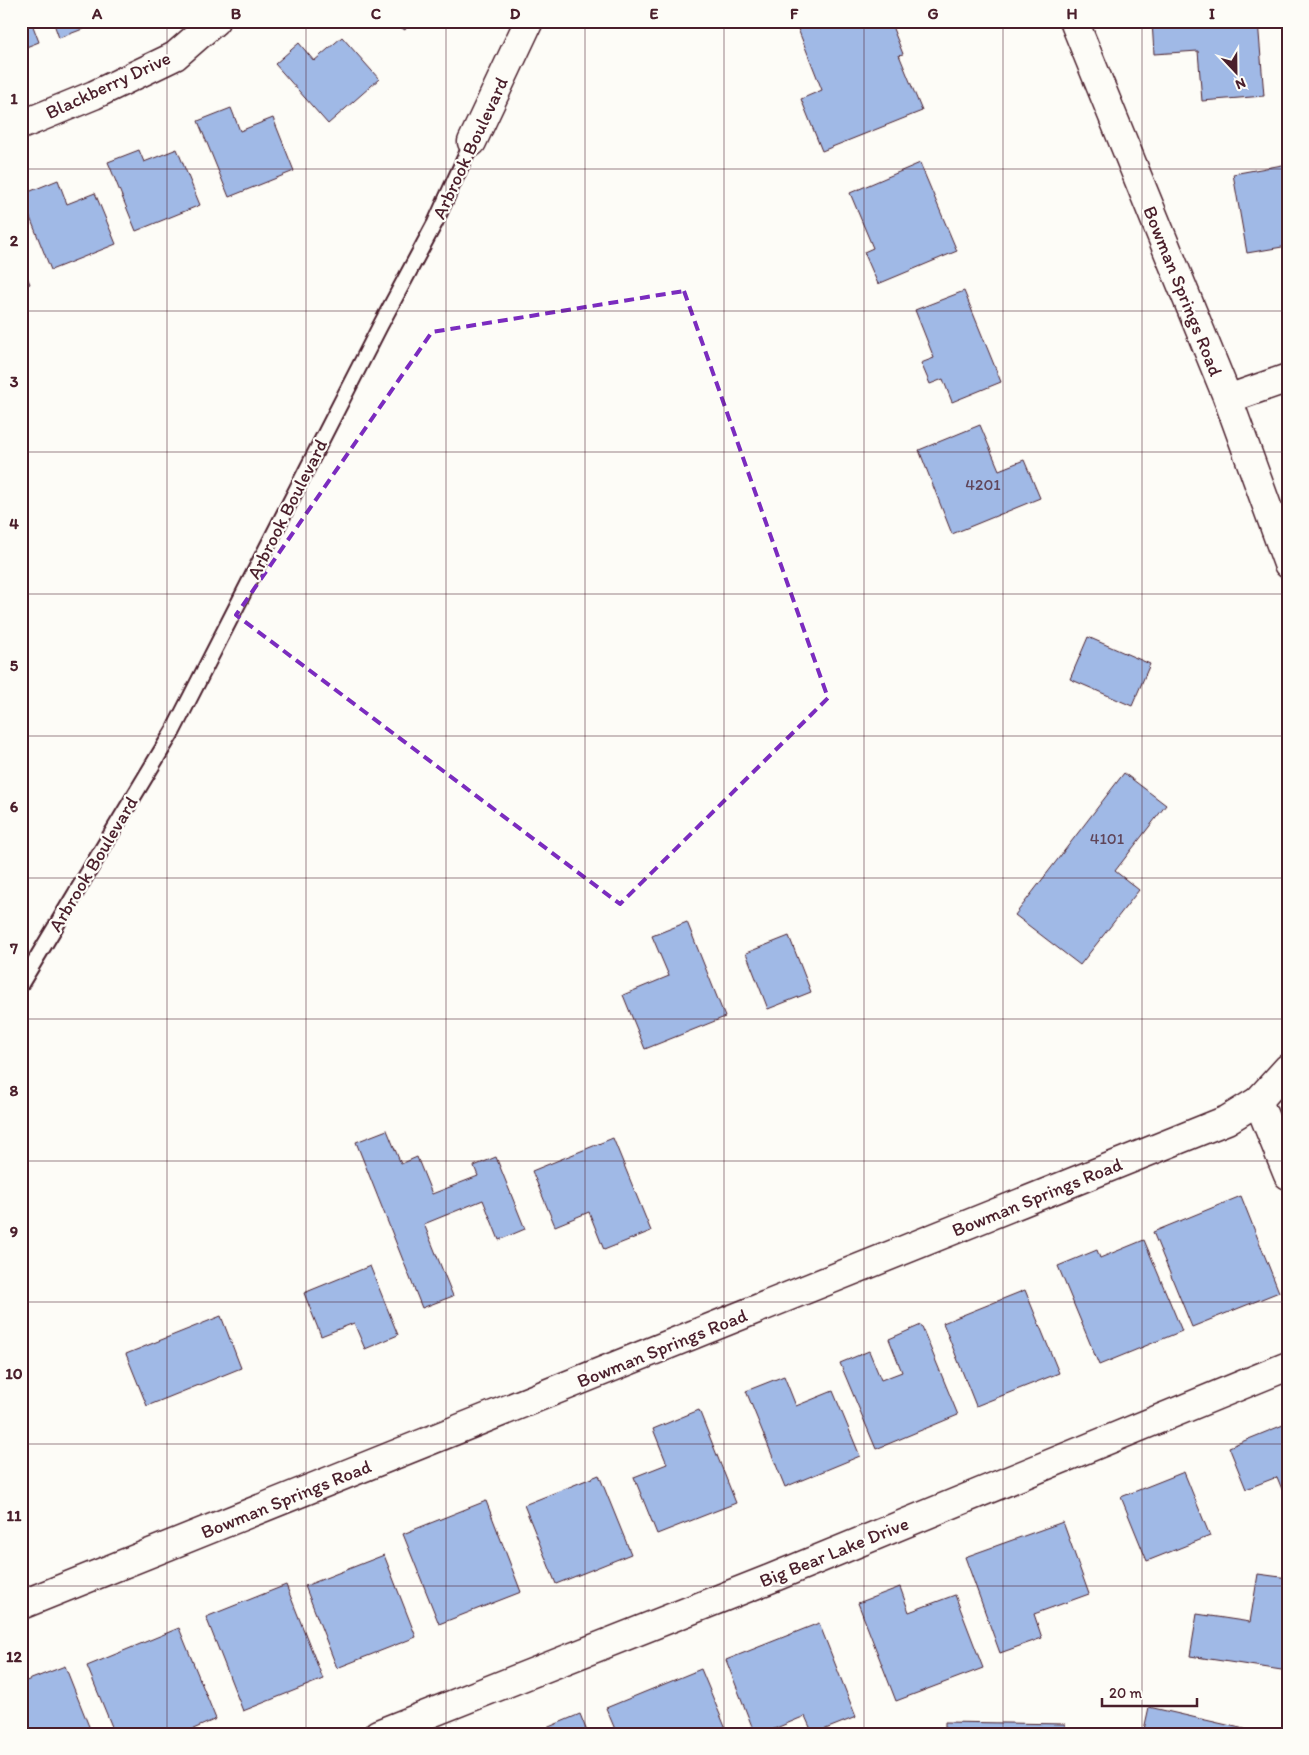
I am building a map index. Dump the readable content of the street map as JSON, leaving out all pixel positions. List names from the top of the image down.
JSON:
{
  "streets": {
    "street": [
      "Blackberry Drive",
      "Arbrook Boulevard",
      "Bowman Springs Road",
      "Big Bear Lake Drive"
    ]
  },
  "house_numbers": ["4201", "4101"],
  "scale_bar": "20 m",
  "north": "bottom",
  "grid": {
    "columns": [
      "A",
      "B",
      "C",
      "D",
      "E",
      "F",
      "G",
      "H",
      "I"
    ],
    "rows": [
      "1",
      "2",
      "3",
      "4",
      "5",
      "6",
      "7",
      "8",
      "9",
      "10",
      "11",
      "12"
    ]
  }
}
